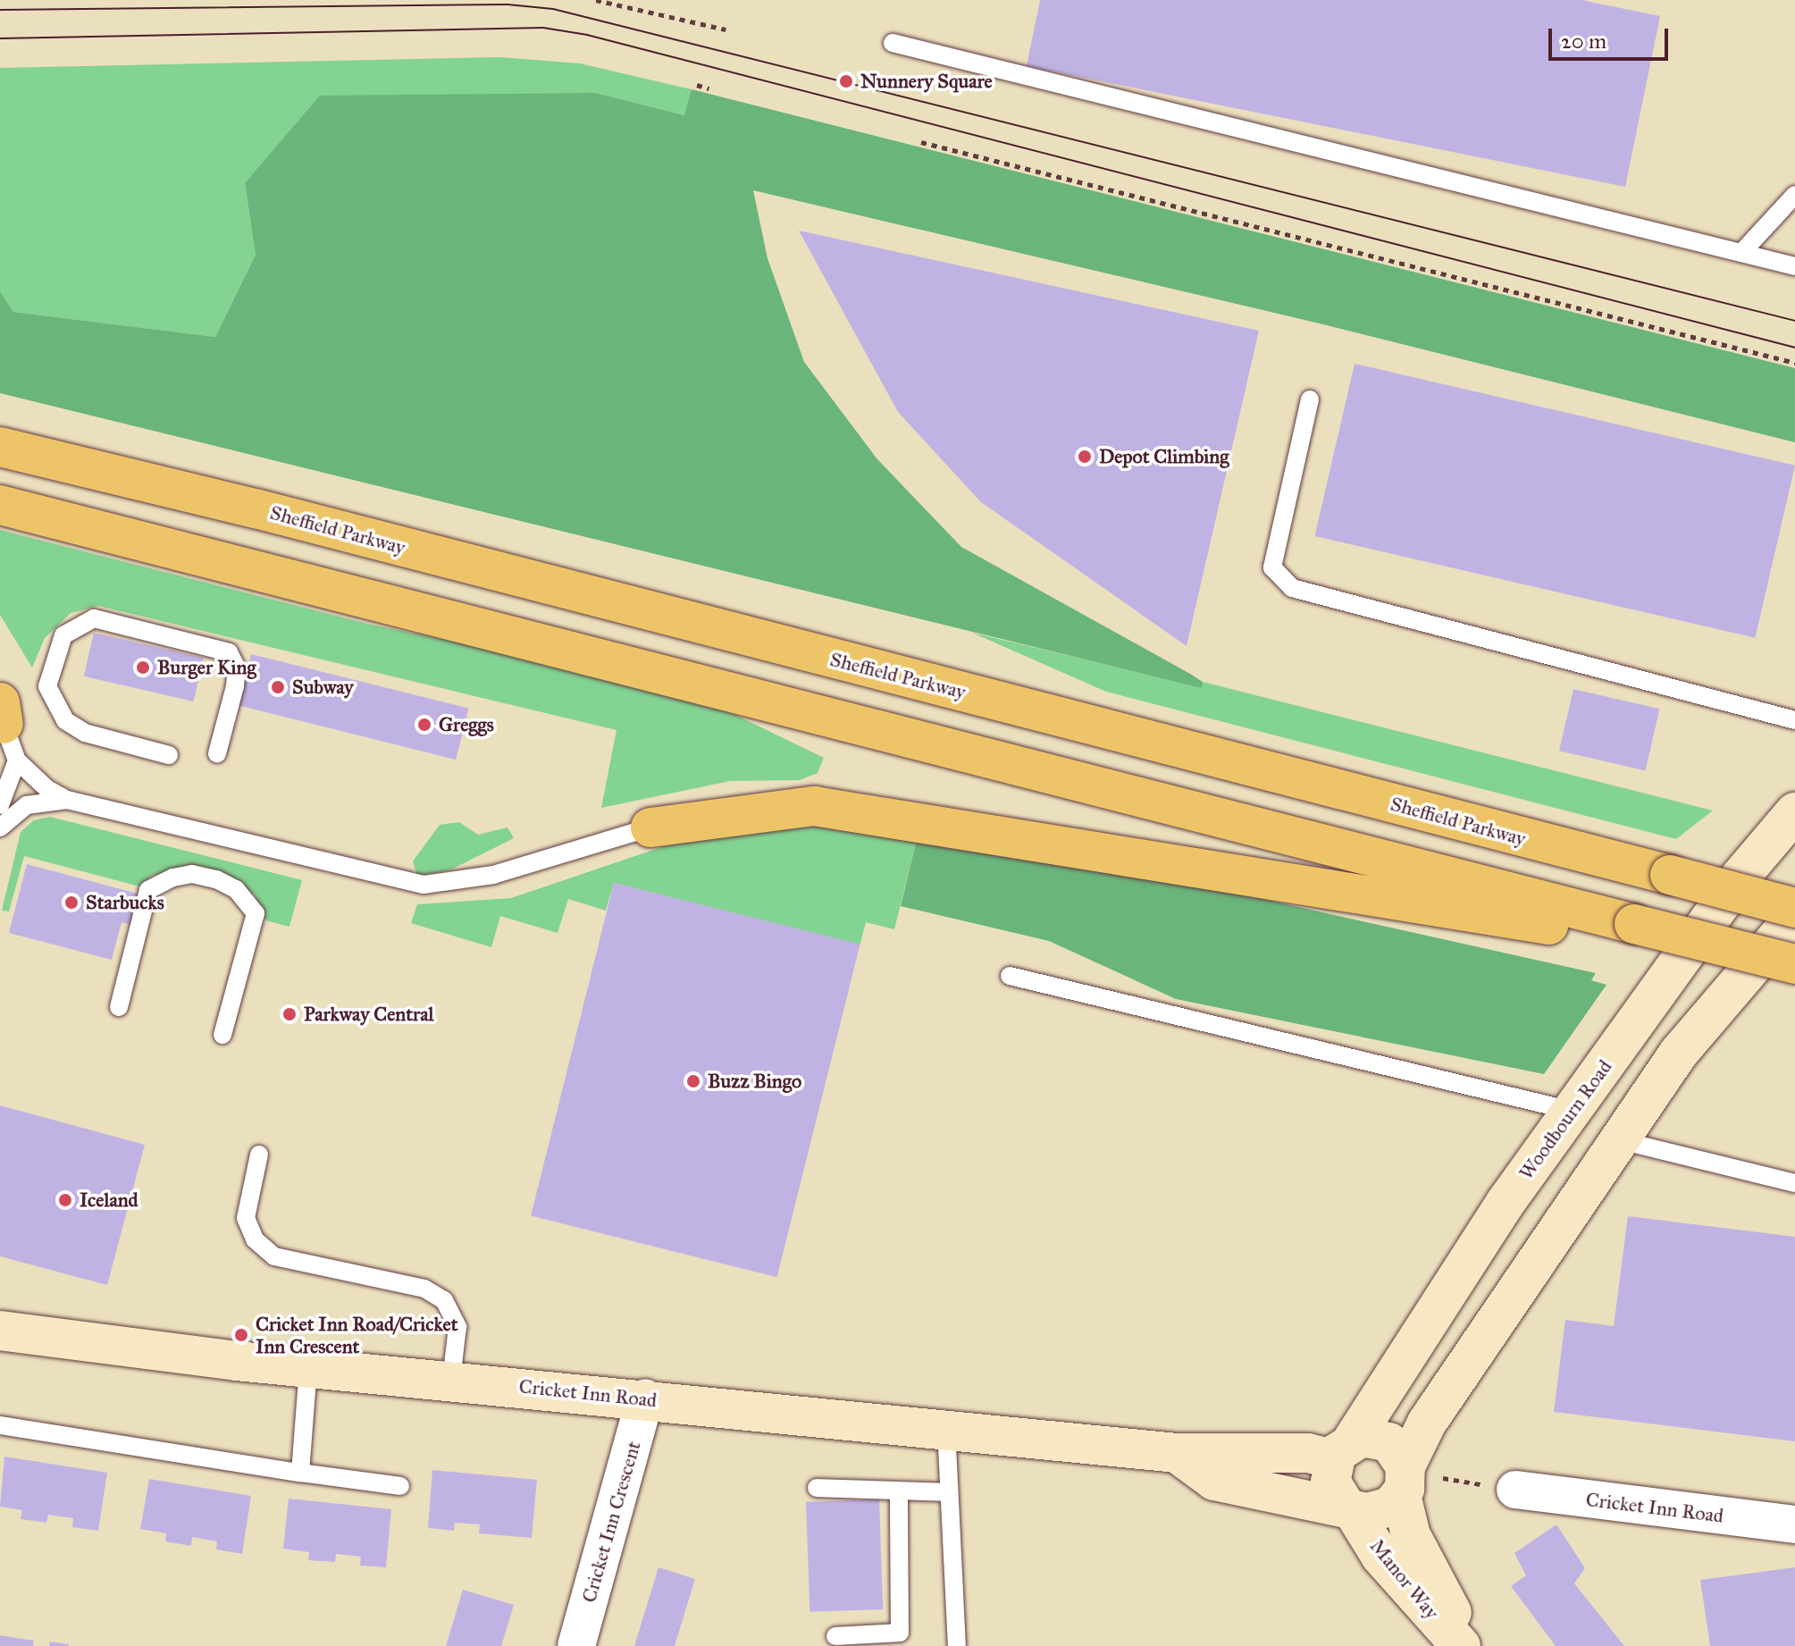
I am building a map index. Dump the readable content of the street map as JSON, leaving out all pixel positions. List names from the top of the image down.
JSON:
{
  "streets": {
    "highway": ["Sheffield Parkway"],
    "street": [
      "Woodbourn Road",
      "Cricket Inn Road",
      "Cricket Inn Crescent",
      "Manor Way"
    ]
  },
  "crossings": [
    ["Woodbourn Road", "Cricket Inn Road"],
    ["Woodbourn Road", "Manor Way"],
    ["Cricket Inn Road", "Cricket Inn Crescent"],
    ["Cricket Inn Road", "Manor Way"]
  ],
  "places": [
    "Nunnery Square",
    "Depot Climbing",
    "Burger King",
    "Subway",
    "Greggs",
    "Starbucks",
    "Parkway Central",
    "Buzz Bingo",
    "Iceland",
    "Cricket Inn Road/Cricket Inn Crescent"
  ],
  "scale_bar": "20 m"
}
